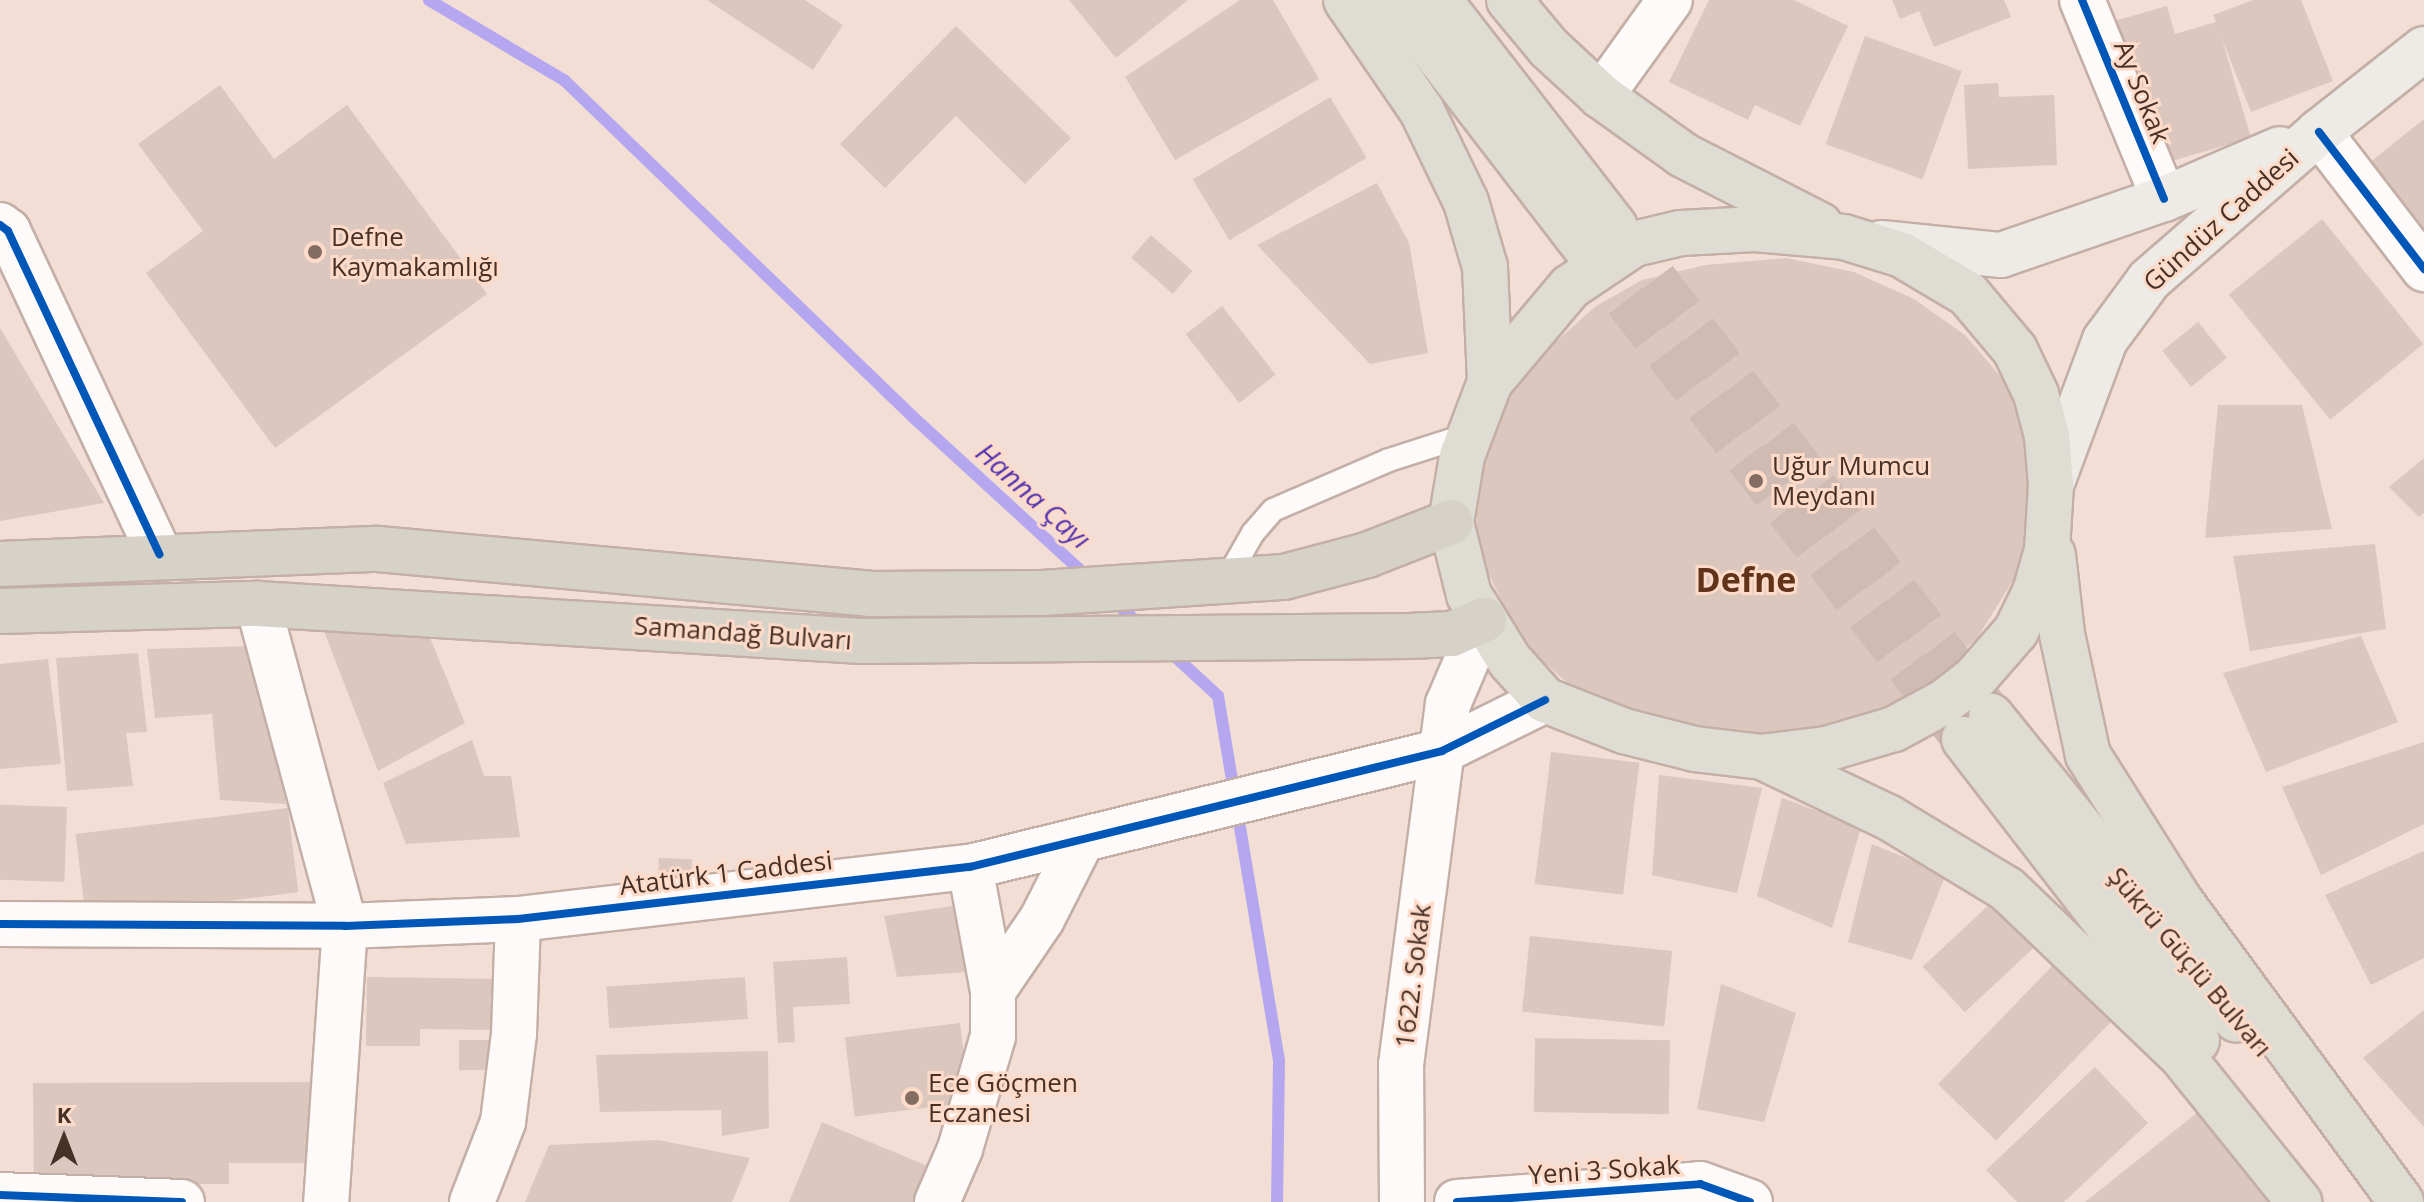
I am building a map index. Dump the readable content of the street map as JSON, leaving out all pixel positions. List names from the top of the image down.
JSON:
{
  "streets": {
    "highway": ["Samandağ Bulvarı"],
    "main road": ["Gündüz Caddesi", "Şükrü Güçlü Bulvarı"],
    "street": [
      "Ay Sokak",
      "Atatürk 1 Caddesi",
      "1622. Sokak",
      "Yeni 3 Sokak"
    ]
  },
  "crossings": [
    ["Ay Sokak", "Gündüz Caddesi"],
    ["Atatürk 1 Caddesi", "1622. Sokak"]
  ],
  "districts": ["Defne"],
  "water": ["Hanna Çayı"],
  "places": ["Defne Kaymakamlığı", "Uğur Mumcu Meydanı", "Ece Göçmen Eczanesi"],
  "north": "top"
}
